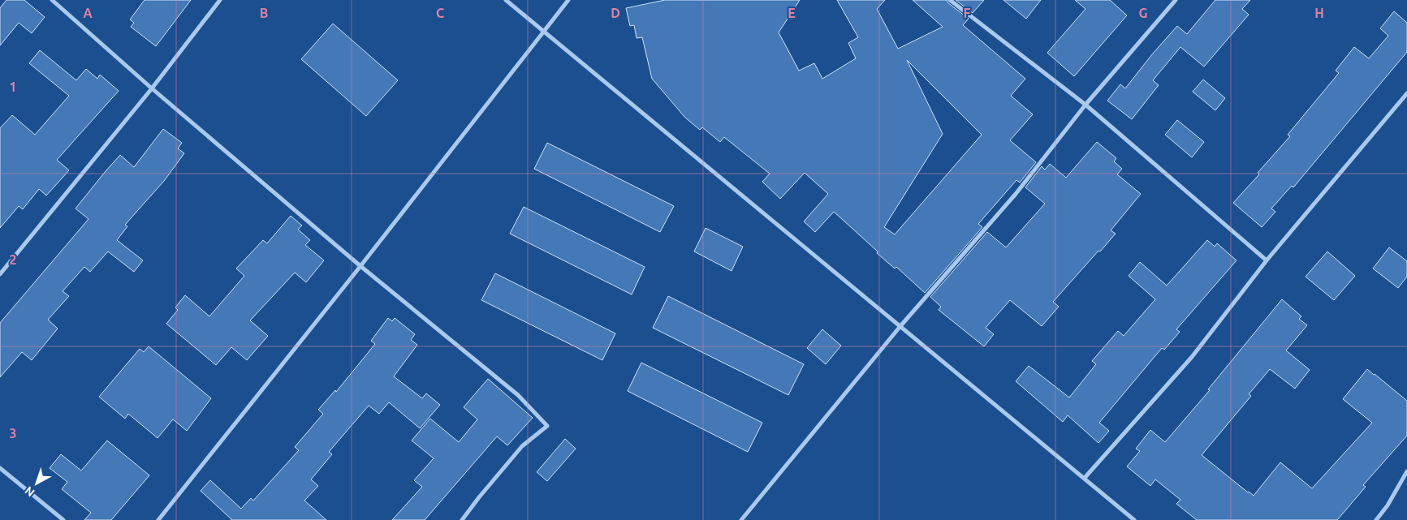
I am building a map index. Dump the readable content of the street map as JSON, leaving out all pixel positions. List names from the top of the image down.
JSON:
{
  "north": "bottom left",
  "grid": {
    "columns": [
      "A",
      "B",
      "C",
      "D",
      "E",
      "F",
      "G",
      "H"
    ],
    "rows": ["1", "2", "3"]
  }
}
